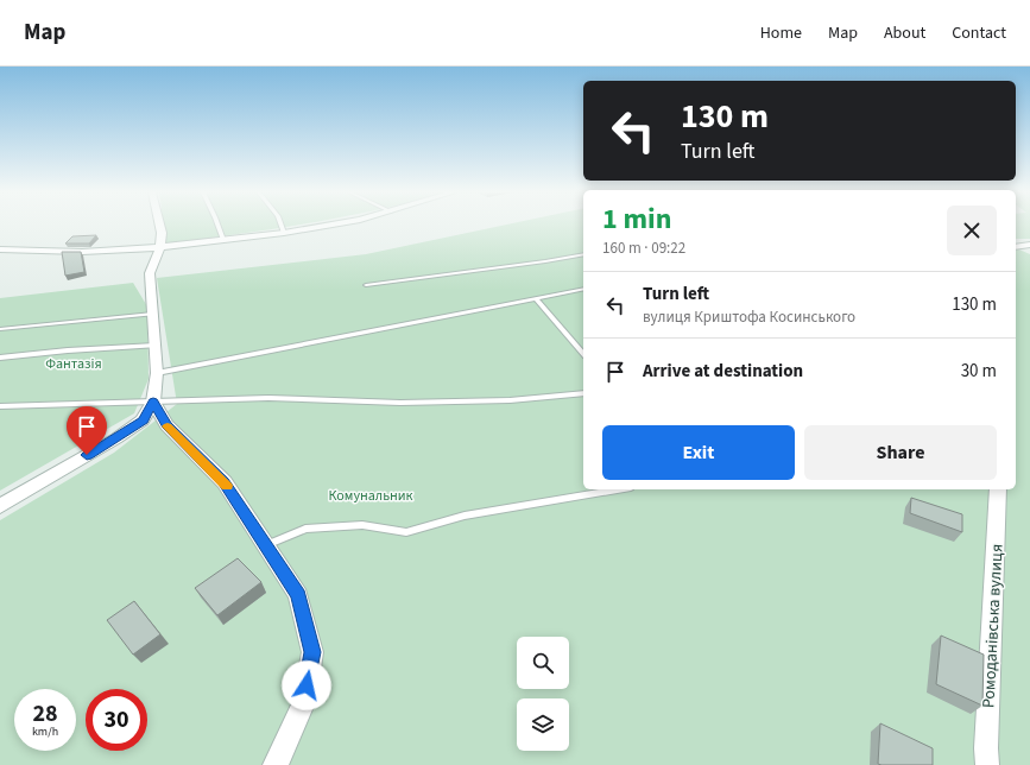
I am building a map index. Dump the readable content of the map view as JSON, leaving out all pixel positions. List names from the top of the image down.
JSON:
{
  "streets": {
    "street": ["Ромоданівська вулиця"]
  },
  "parks": ["Фантазія", "Комунальник"],
  "page": {
    "header": "Map",
    "nav": [
      "Home",
      "Map",
      "About",
      "Contact"
    ],
    "turn": ["130 m", "Turn left"],
    "heading": ["1 min", "160 m · 09:22"],
    "list": [
      {
        "name": "Turn left",
        "note": "вулиця Криштофа Косинського",
        "value": "130 m"
      },
      {
        "name": "Arrive at destination",
        "value": "30 m"
      }
    ],
    "buttons": ["Exit", "Share"],
    "speed": "28 km/h",
    "limit": "30"
  }
}
